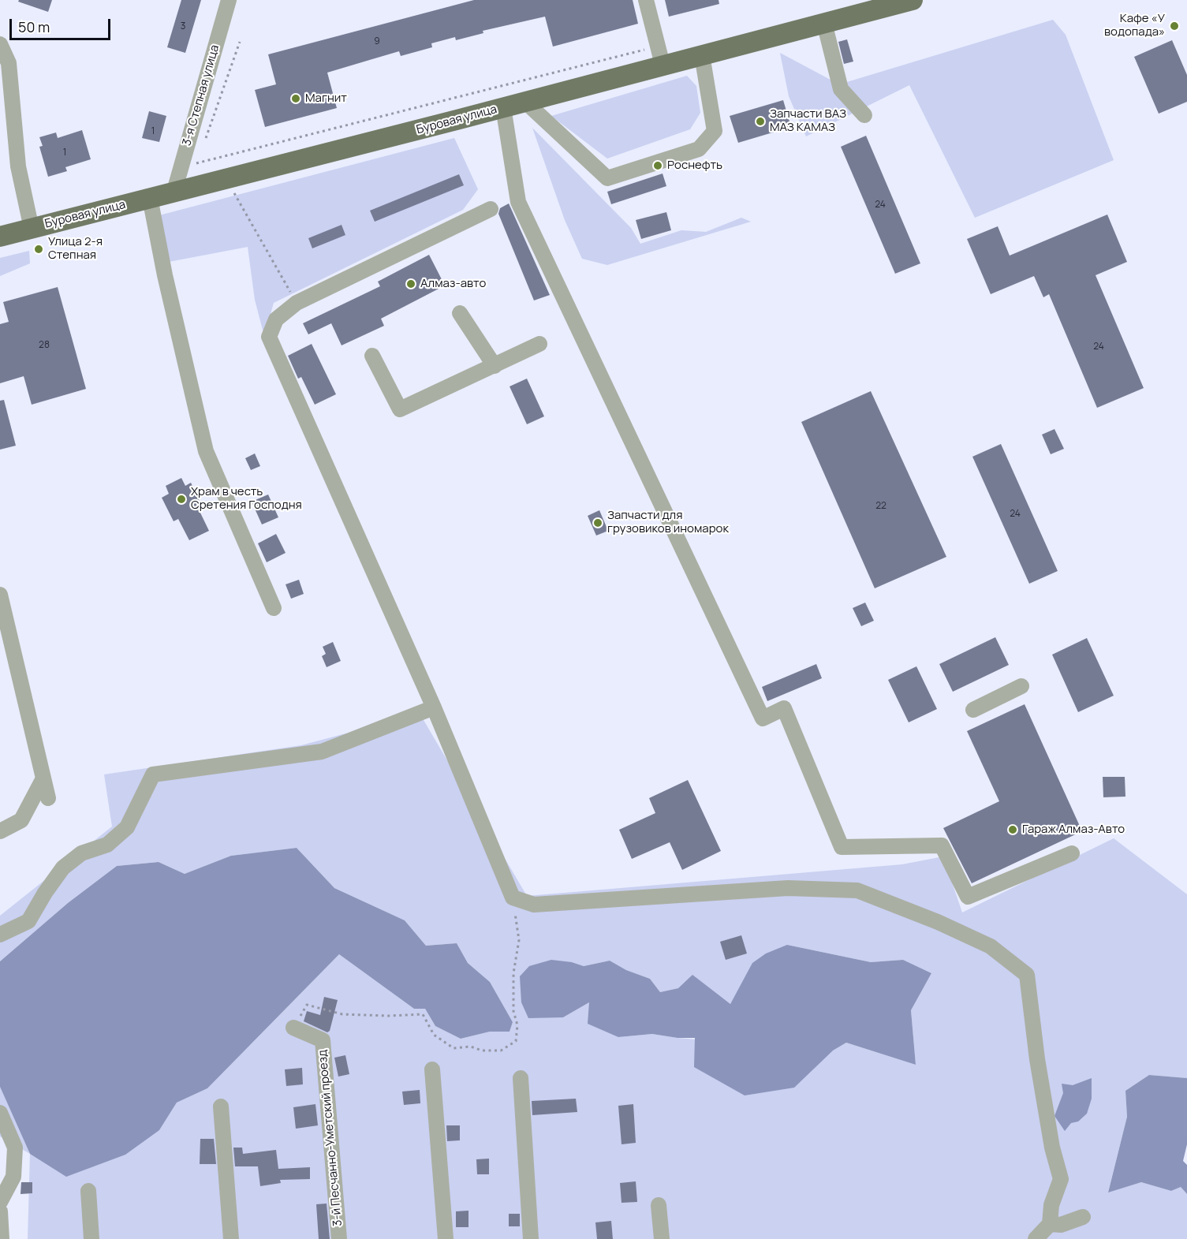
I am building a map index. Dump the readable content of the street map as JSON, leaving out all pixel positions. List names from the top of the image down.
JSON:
{
  "streets": {
    "main road": ["Буровая улица"],
    "street": ["3-я Степная улица", "3-й Песчанно-Уметский проезд"]
  },
  "crossings": [
    ["3-я Степная улица", "Буровая улица"]
  ],
  "places": [
    "Кафе «У водопада»",
    "Магнит",
    "Запчасти ВАЗ МАЗ КАМАЗ",
    "Роснефть",
    "Улица 2-я Степная",
    "Алмаз-авто",
    "Храм в честь Сретения Господня",
    "Запчасти для грузовиков иномарок",
    "Гараж Алмаз-Авто"
  ],
  "house_numbers": [
    "3",
    "9",
    "1",
    "1",
    "24",
    "28",
    "24",
    "22",
    "24"
  ],
  "scale_bar": "50 m"
}
